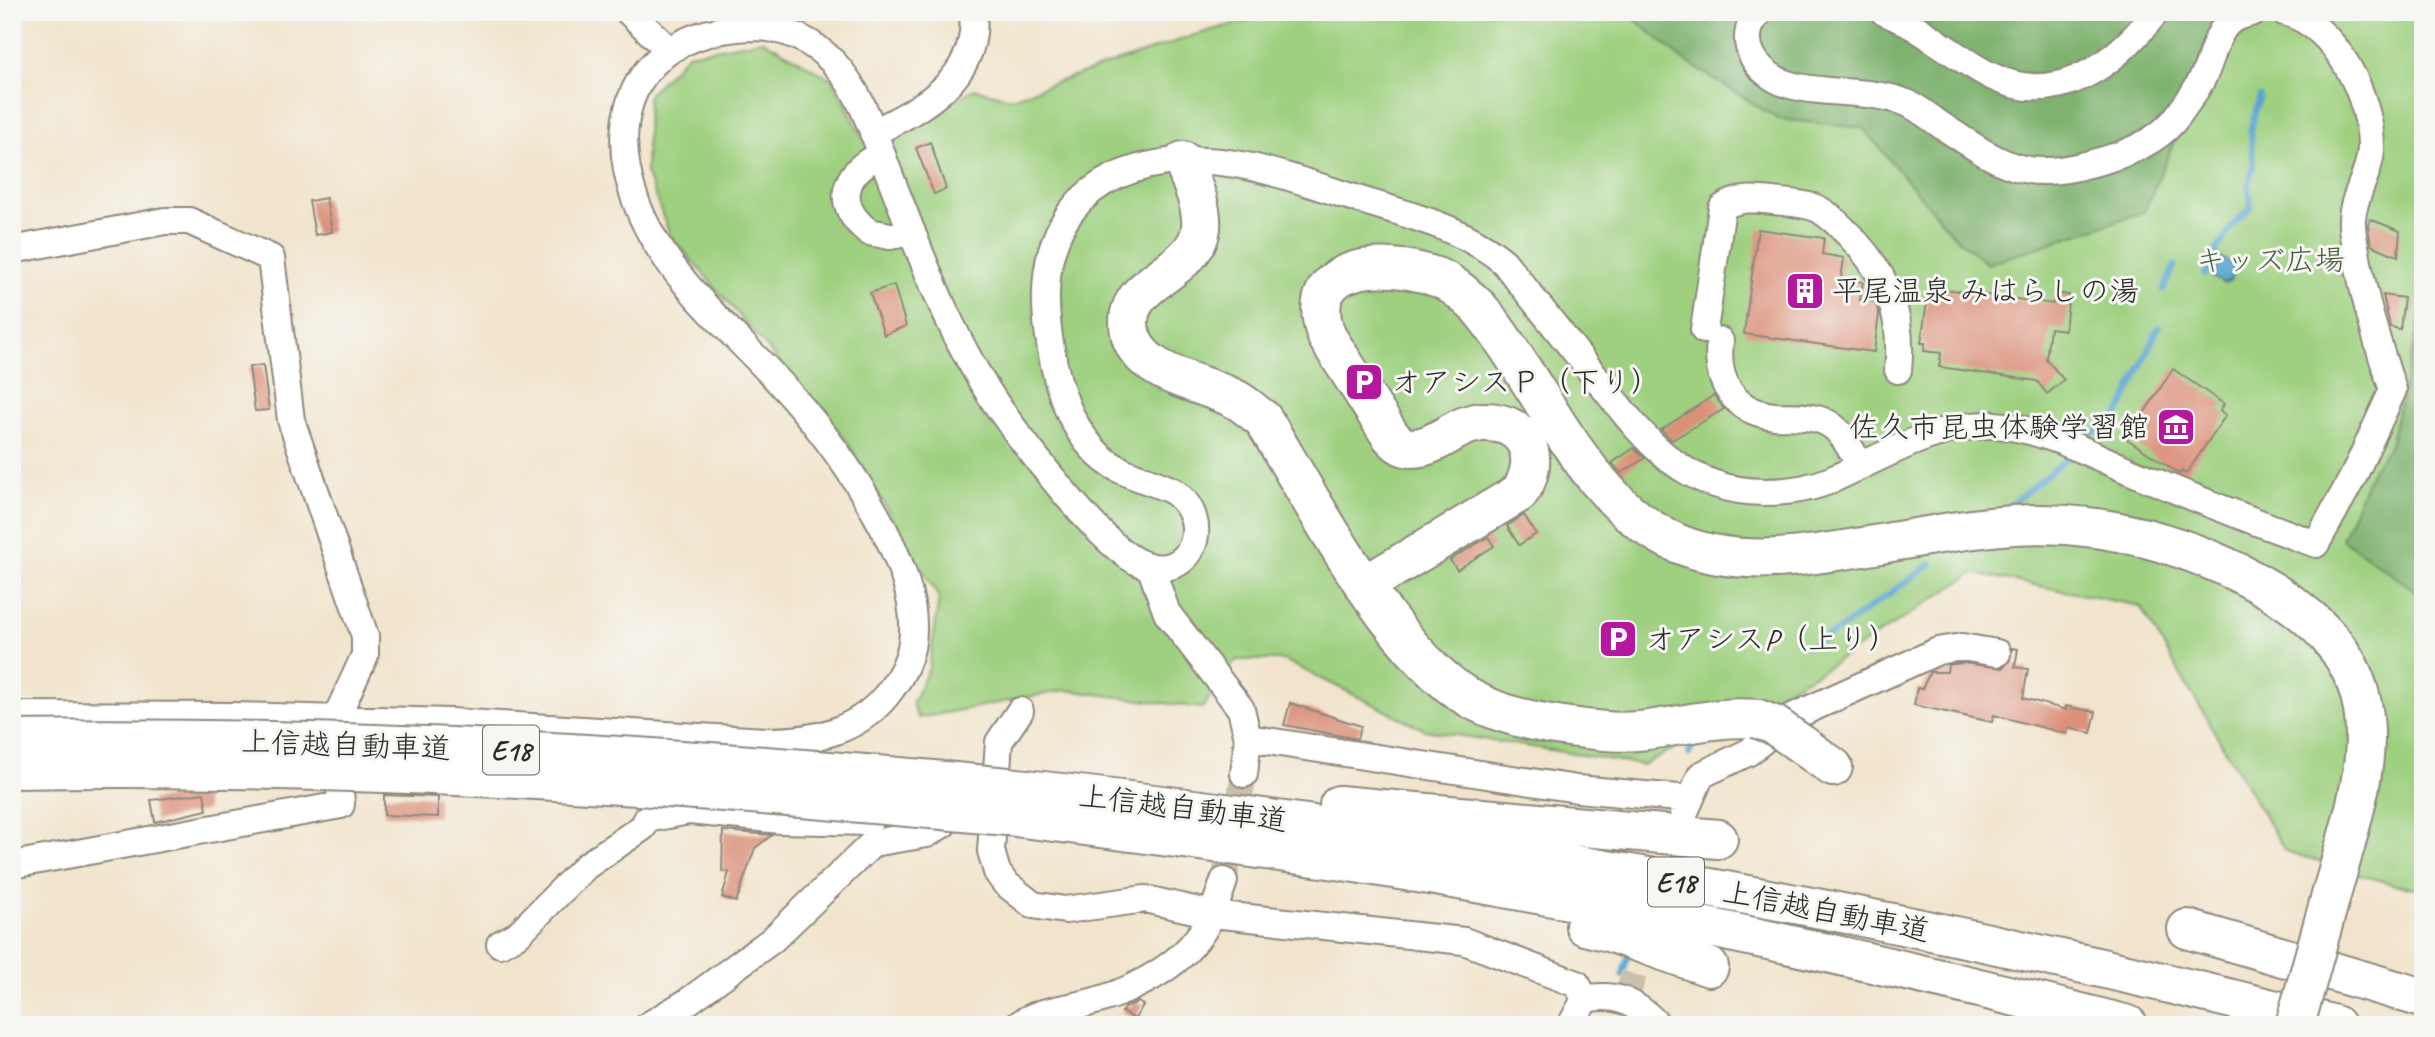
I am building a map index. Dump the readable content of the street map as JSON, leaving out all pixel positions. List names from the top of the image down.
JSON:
{
  "streets": {
    "highway": ["上信越自動車道", "E18"]
  },
  "parks": ["キッズ広場"],
  "places": {
    "building": ["平尾温泉 みはらしの湯"],
    "parking": ["オアシスＰ（下り）", "オアシスP（上り）"],
    "museum": ["佐久市昆虫体験学習館"]
  }
}
